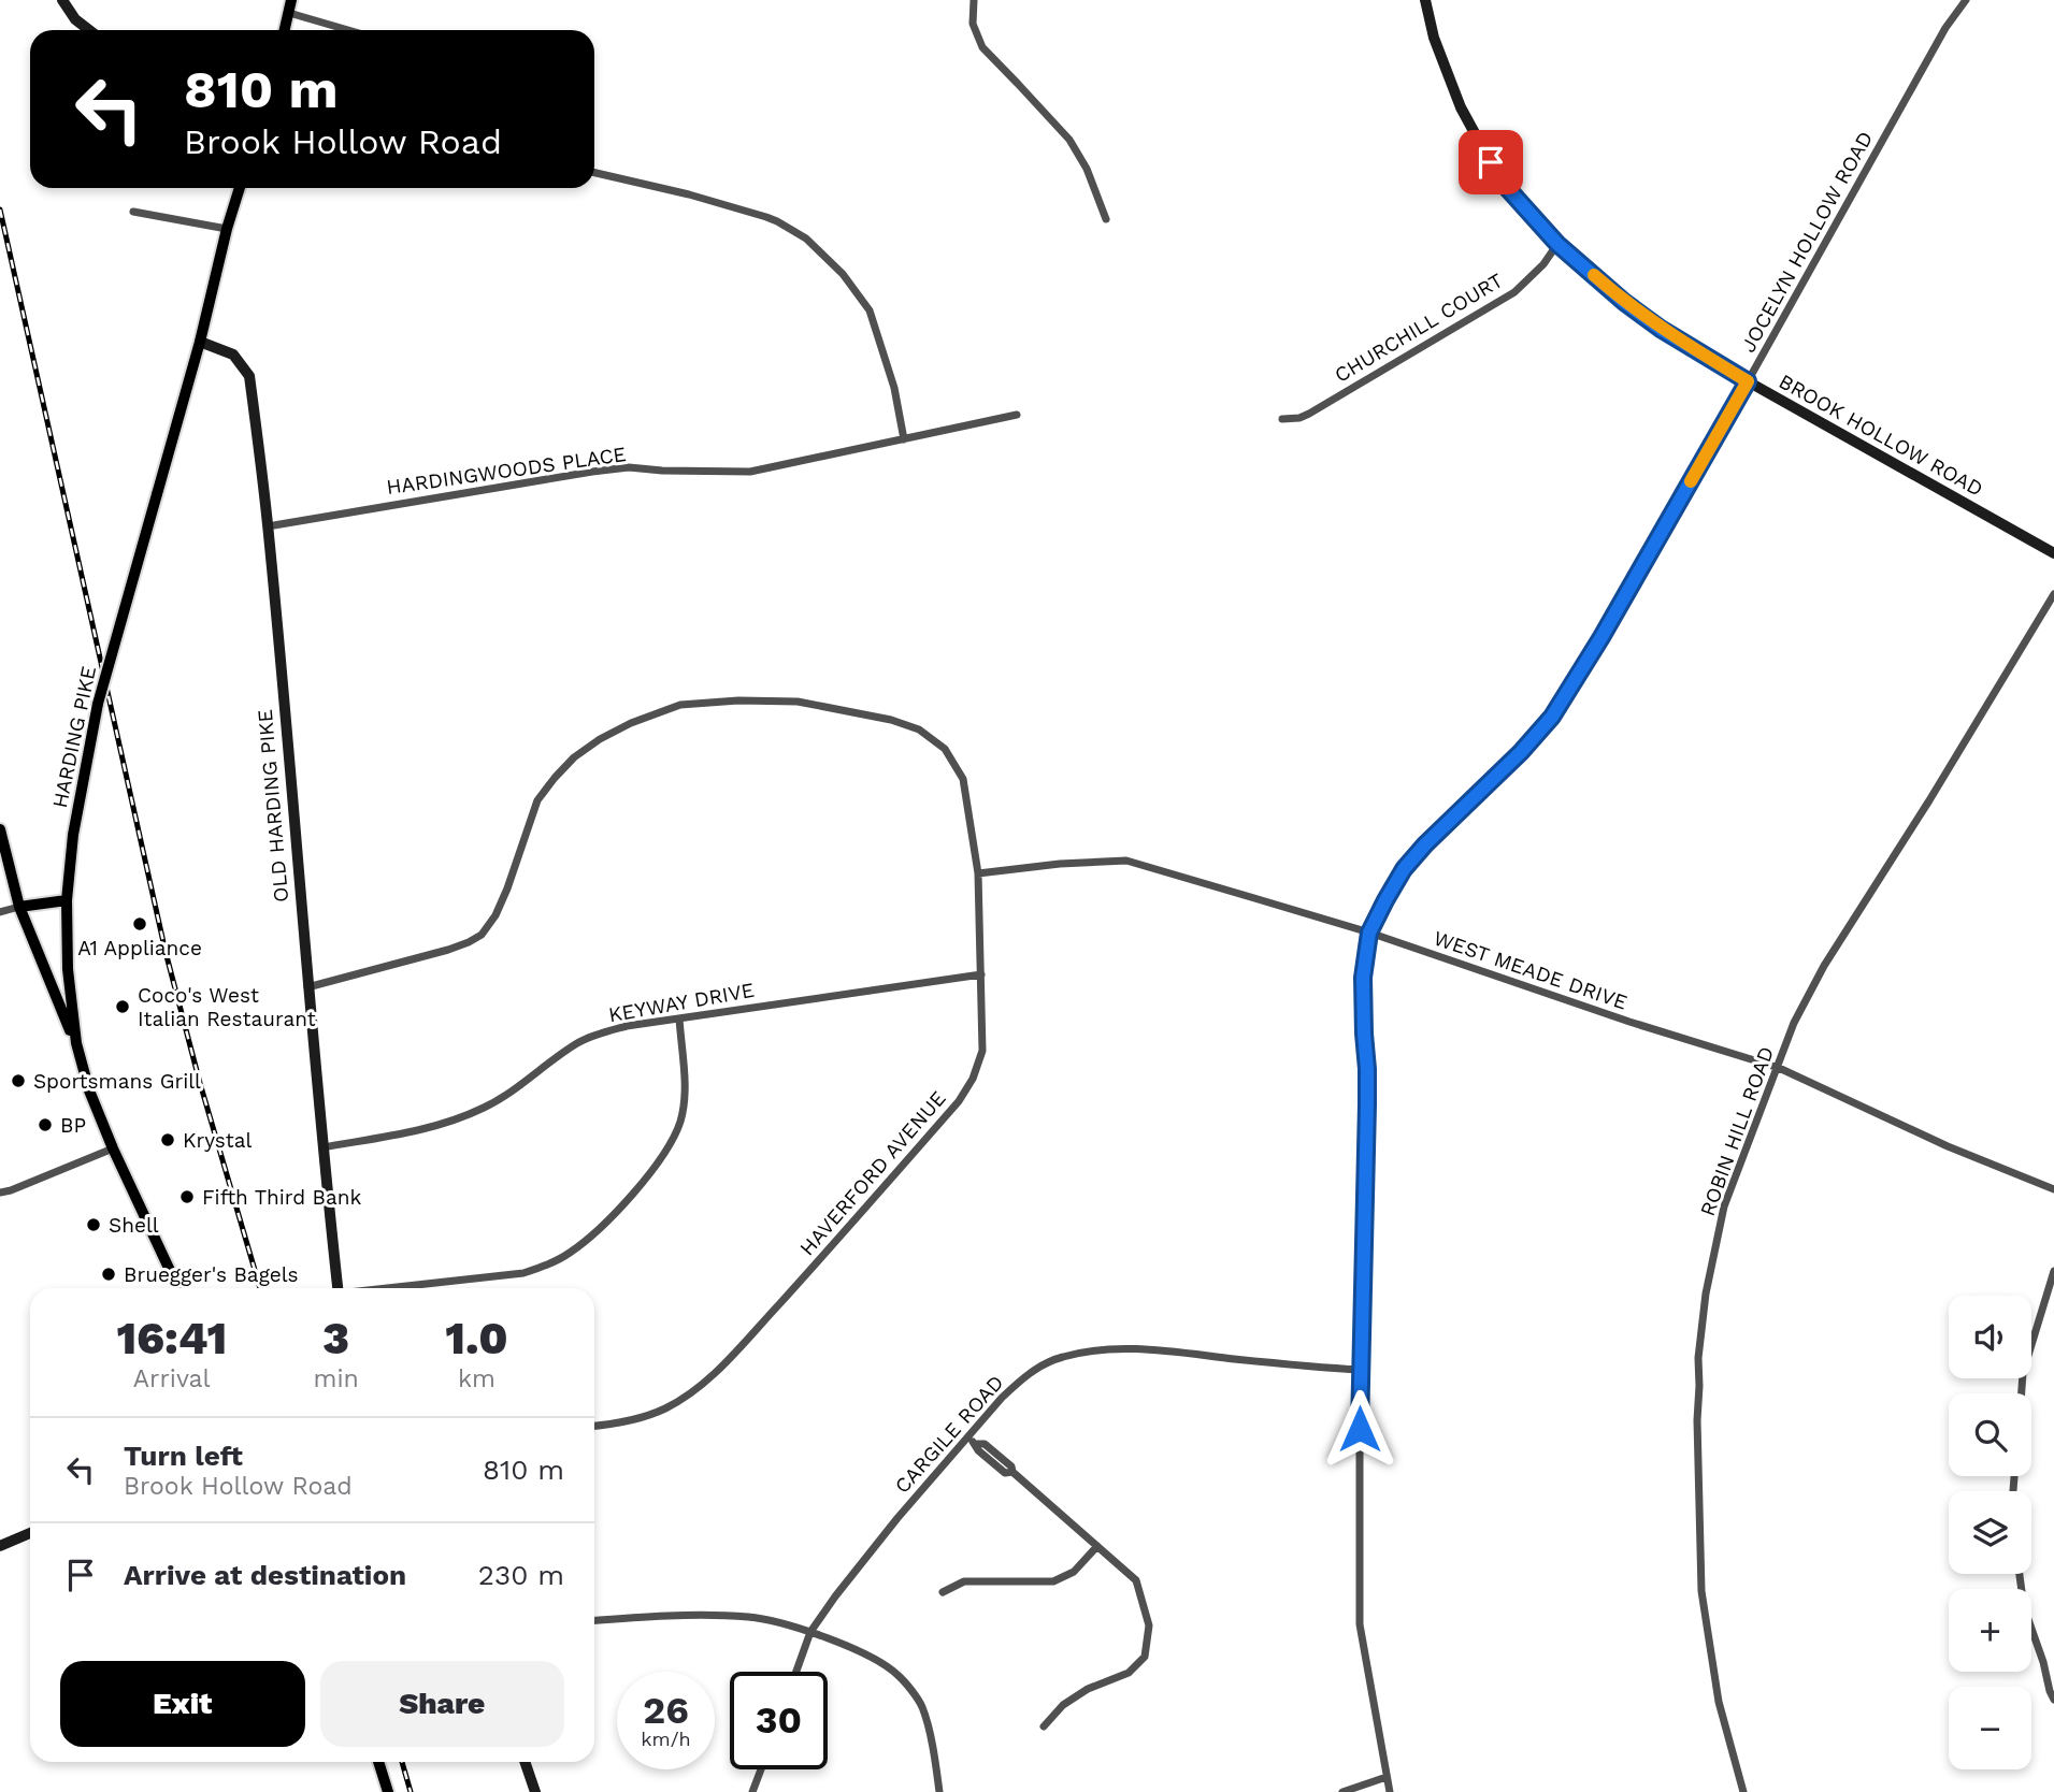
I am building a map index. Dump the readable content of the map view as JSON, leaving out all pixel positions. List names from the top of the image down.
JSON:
{
  "streets": {
    "main road": ["HARDING PIKE"],
    "street": [
      "JOCELYN HOLLOW ROAD",
      "CHURCHILL COURT",
      "BROOK HOLLOW ROAD",
      "HARDINGWOODS PLACE",
      "OLD HARDING PIKE",
      "WEST MEADE DRIVE",
      "KEYWAY DRIVE",
      "ROBIN HILL ROAD",
      "HAVERFORD AVENUE",
      "CARGILE ROAD"
    ]
  },
  "crossings": [
    ["JOCELYN HOLLOW ROAD", "BROOK HOLLOW ROAD"],
    ["JOCELYN HOLLOW ROAD", "WEST MEADE DRIVE"],
    ["JOCELYN HOLLOW ROAD", "CARGILE ROAD"],
    ["CHURCHILL COURT", "BROOK HOLLOW ROAD"],
    ["HARDINGWOODS PLACE", "OLD HARDING PIKE"],
    ["HARDING PIKE", "OLD HARDING PIKE"],
    ["OLD HARDING PIKE", "KEYWAY DRIVE"],
    ["OLD HARDING PIKE", "HAVERFORD AVENUE"],
    ["WEST MEADE DRIVE", "ROBIN HILL ROAD"],
    ["WEST MEADE DRIVE", "HAVERFORD AVENUE"],
    ["KEYWAY DRIVE", "HAVERFORD AVENUE"]
  ],
  "places": [
    "A1 Appliance",
    "Coco's West Italian Restaurant",
    "Sportsmans Grill",
    "BP",
    "Krystal",
    "Fifth Third Bank",
    "Shell",
    "Bruegger's Bagels"
  ],
  "page": {
    "turn": ["810 m", "Brook Hollow Road"],
    "eta": [
      "16:41",
      "Arrival",
      "3",
      "min",
      "1.0",
      "km"
    ],
    "map_buttons": ["+", "−"],
    "list": [
      {
        "name": "Turn left",
        "note": "Brook Hollow Road",
        "value": "810 m"
      },
      {
        "name": "Arrive at destination",
        "value": "230 m"
      }
    ],
    "buttons": ["Exit", "Share"],
    "speed": "26 km/h",
    "limit": "30"
  }
}
